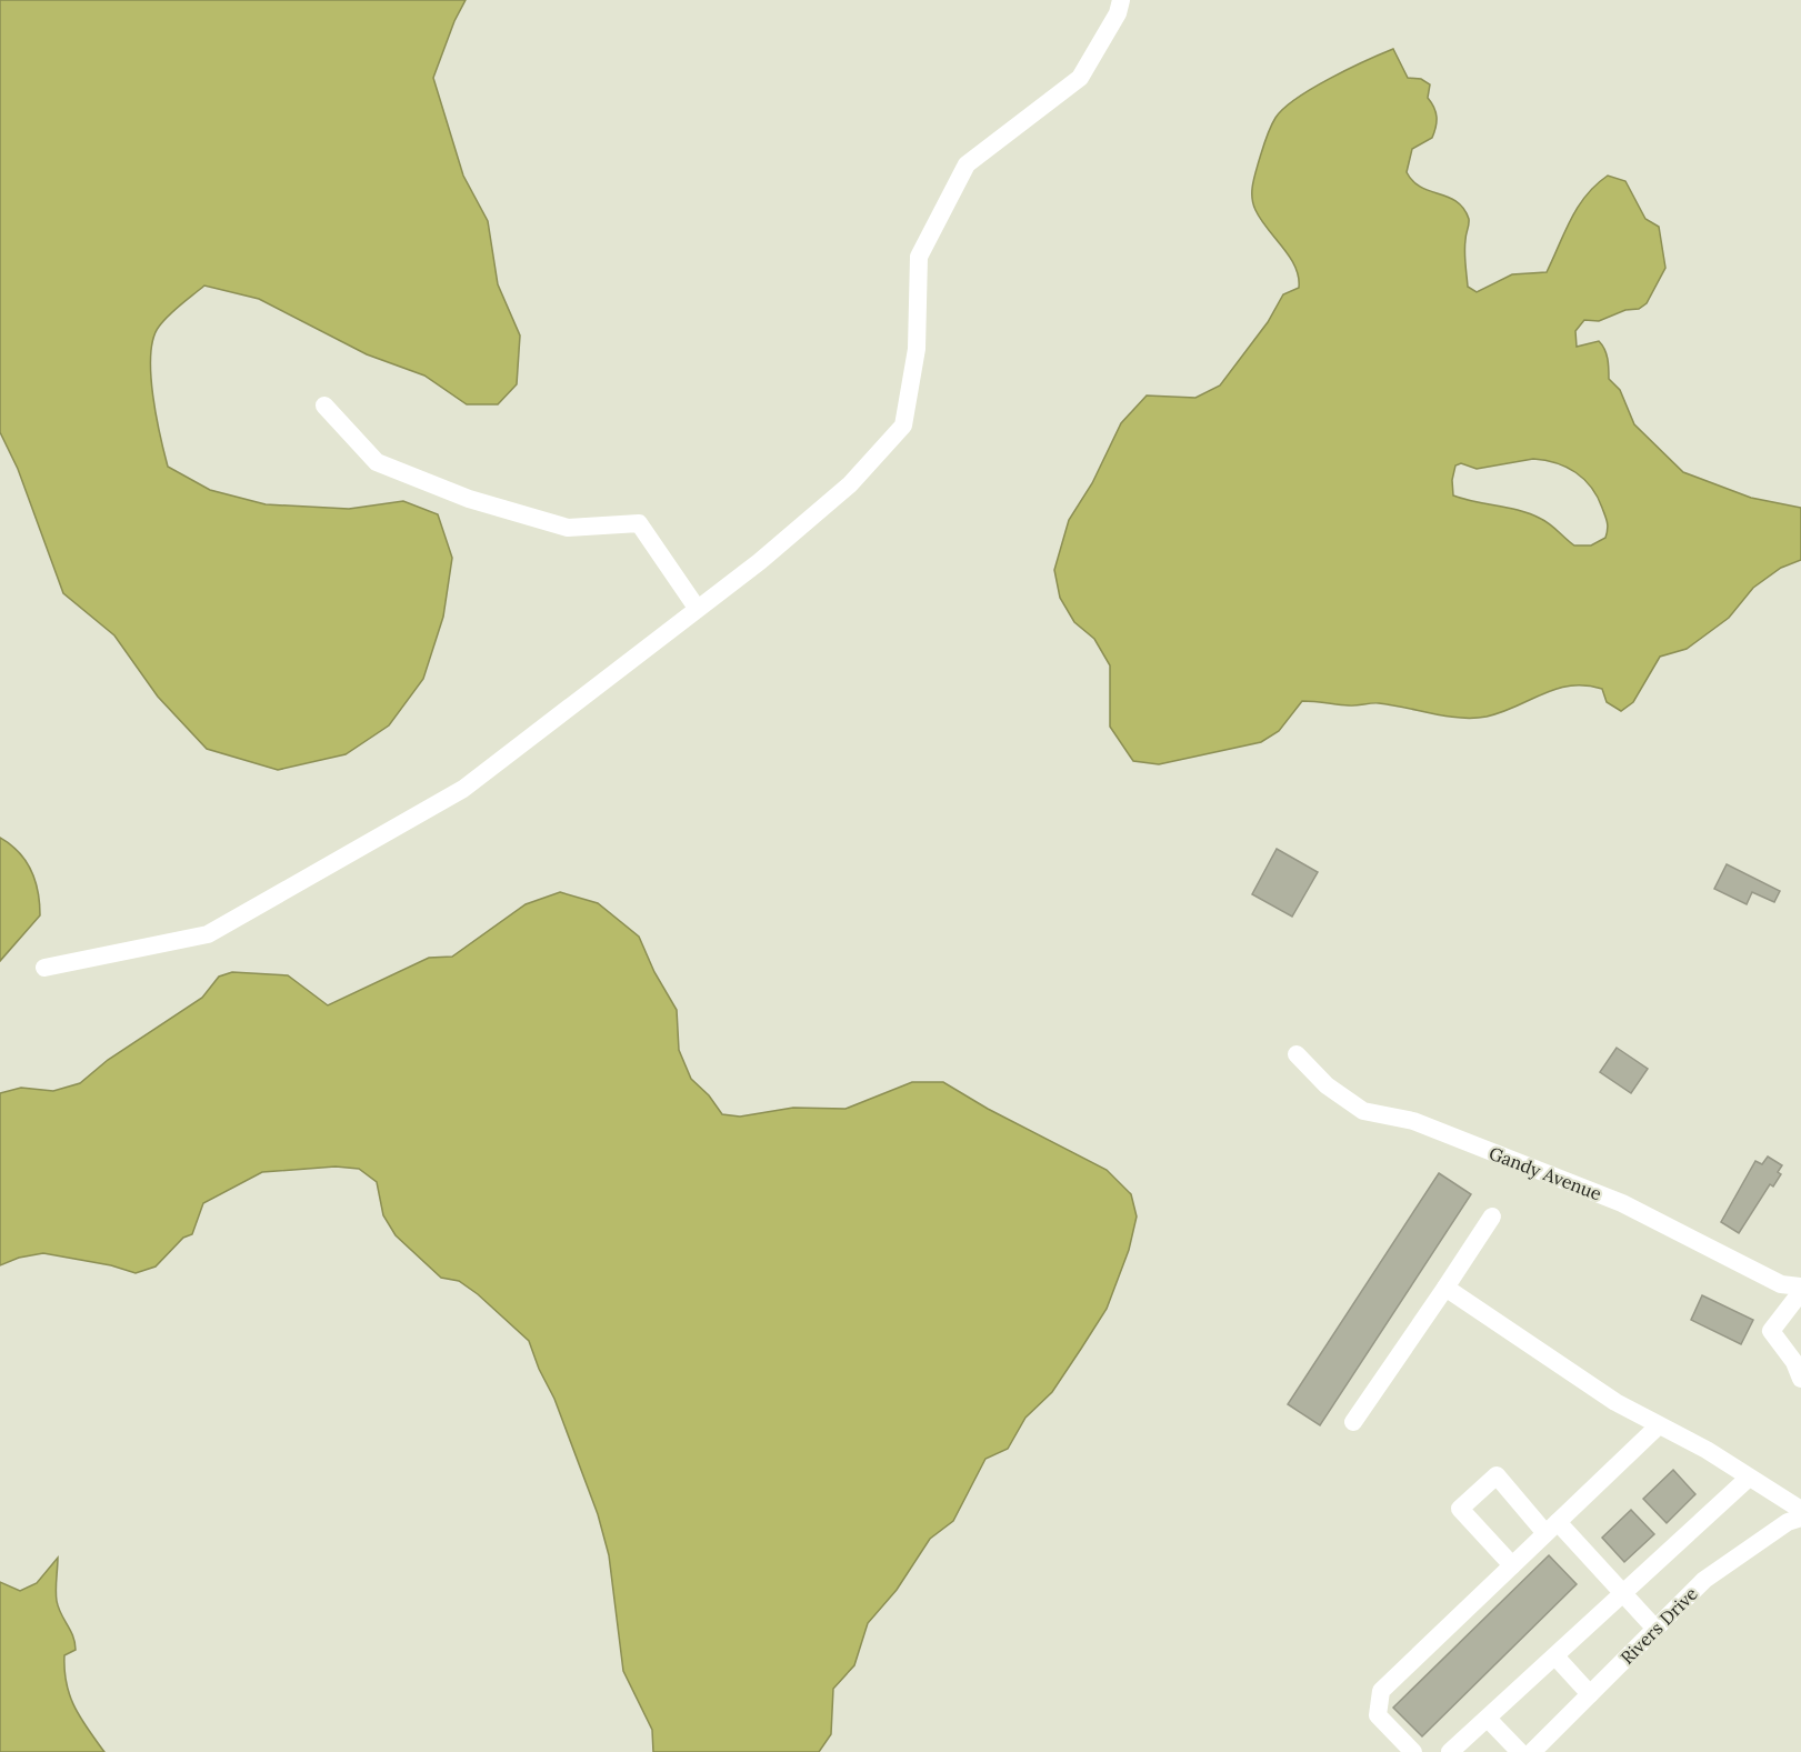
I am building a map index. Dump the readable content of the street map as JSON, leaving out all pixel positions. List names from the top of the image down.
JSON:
{
  "streets": {
    "street": ["Gandy Avenue", "Rivers Drive"]
  }
}
